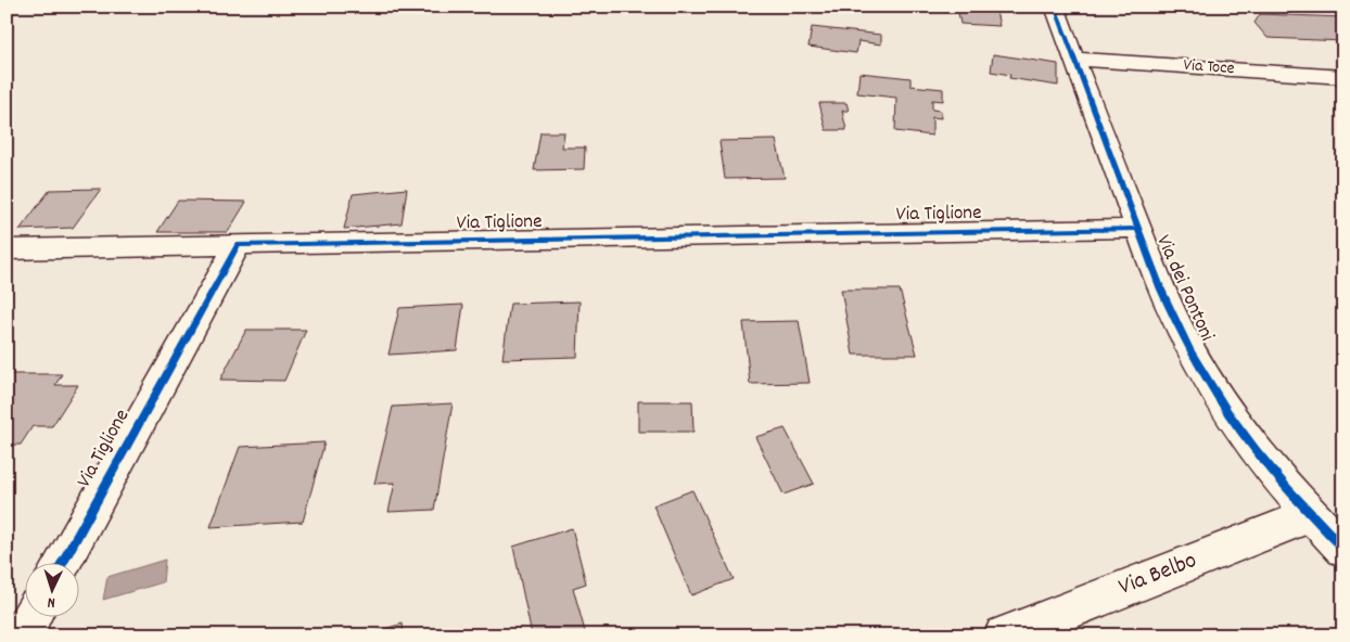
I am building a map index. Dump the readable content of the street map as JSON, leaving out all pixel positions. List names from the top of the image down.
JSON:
{
  "streets": {
    "street": [
      "Via Toce",
      "Via Tiglione",
      "Via dei Pontoni",
      "Via Belbo"
    ]
  },
  "crossings": [
    ["Via Toce", "Via dei Pontoni"],
    ["Via Tiglione", "Via dei Pontoni"],
    ["Via dei Pontoni", "Via Belbo"]
  ],
  "north": "bottom"
}
